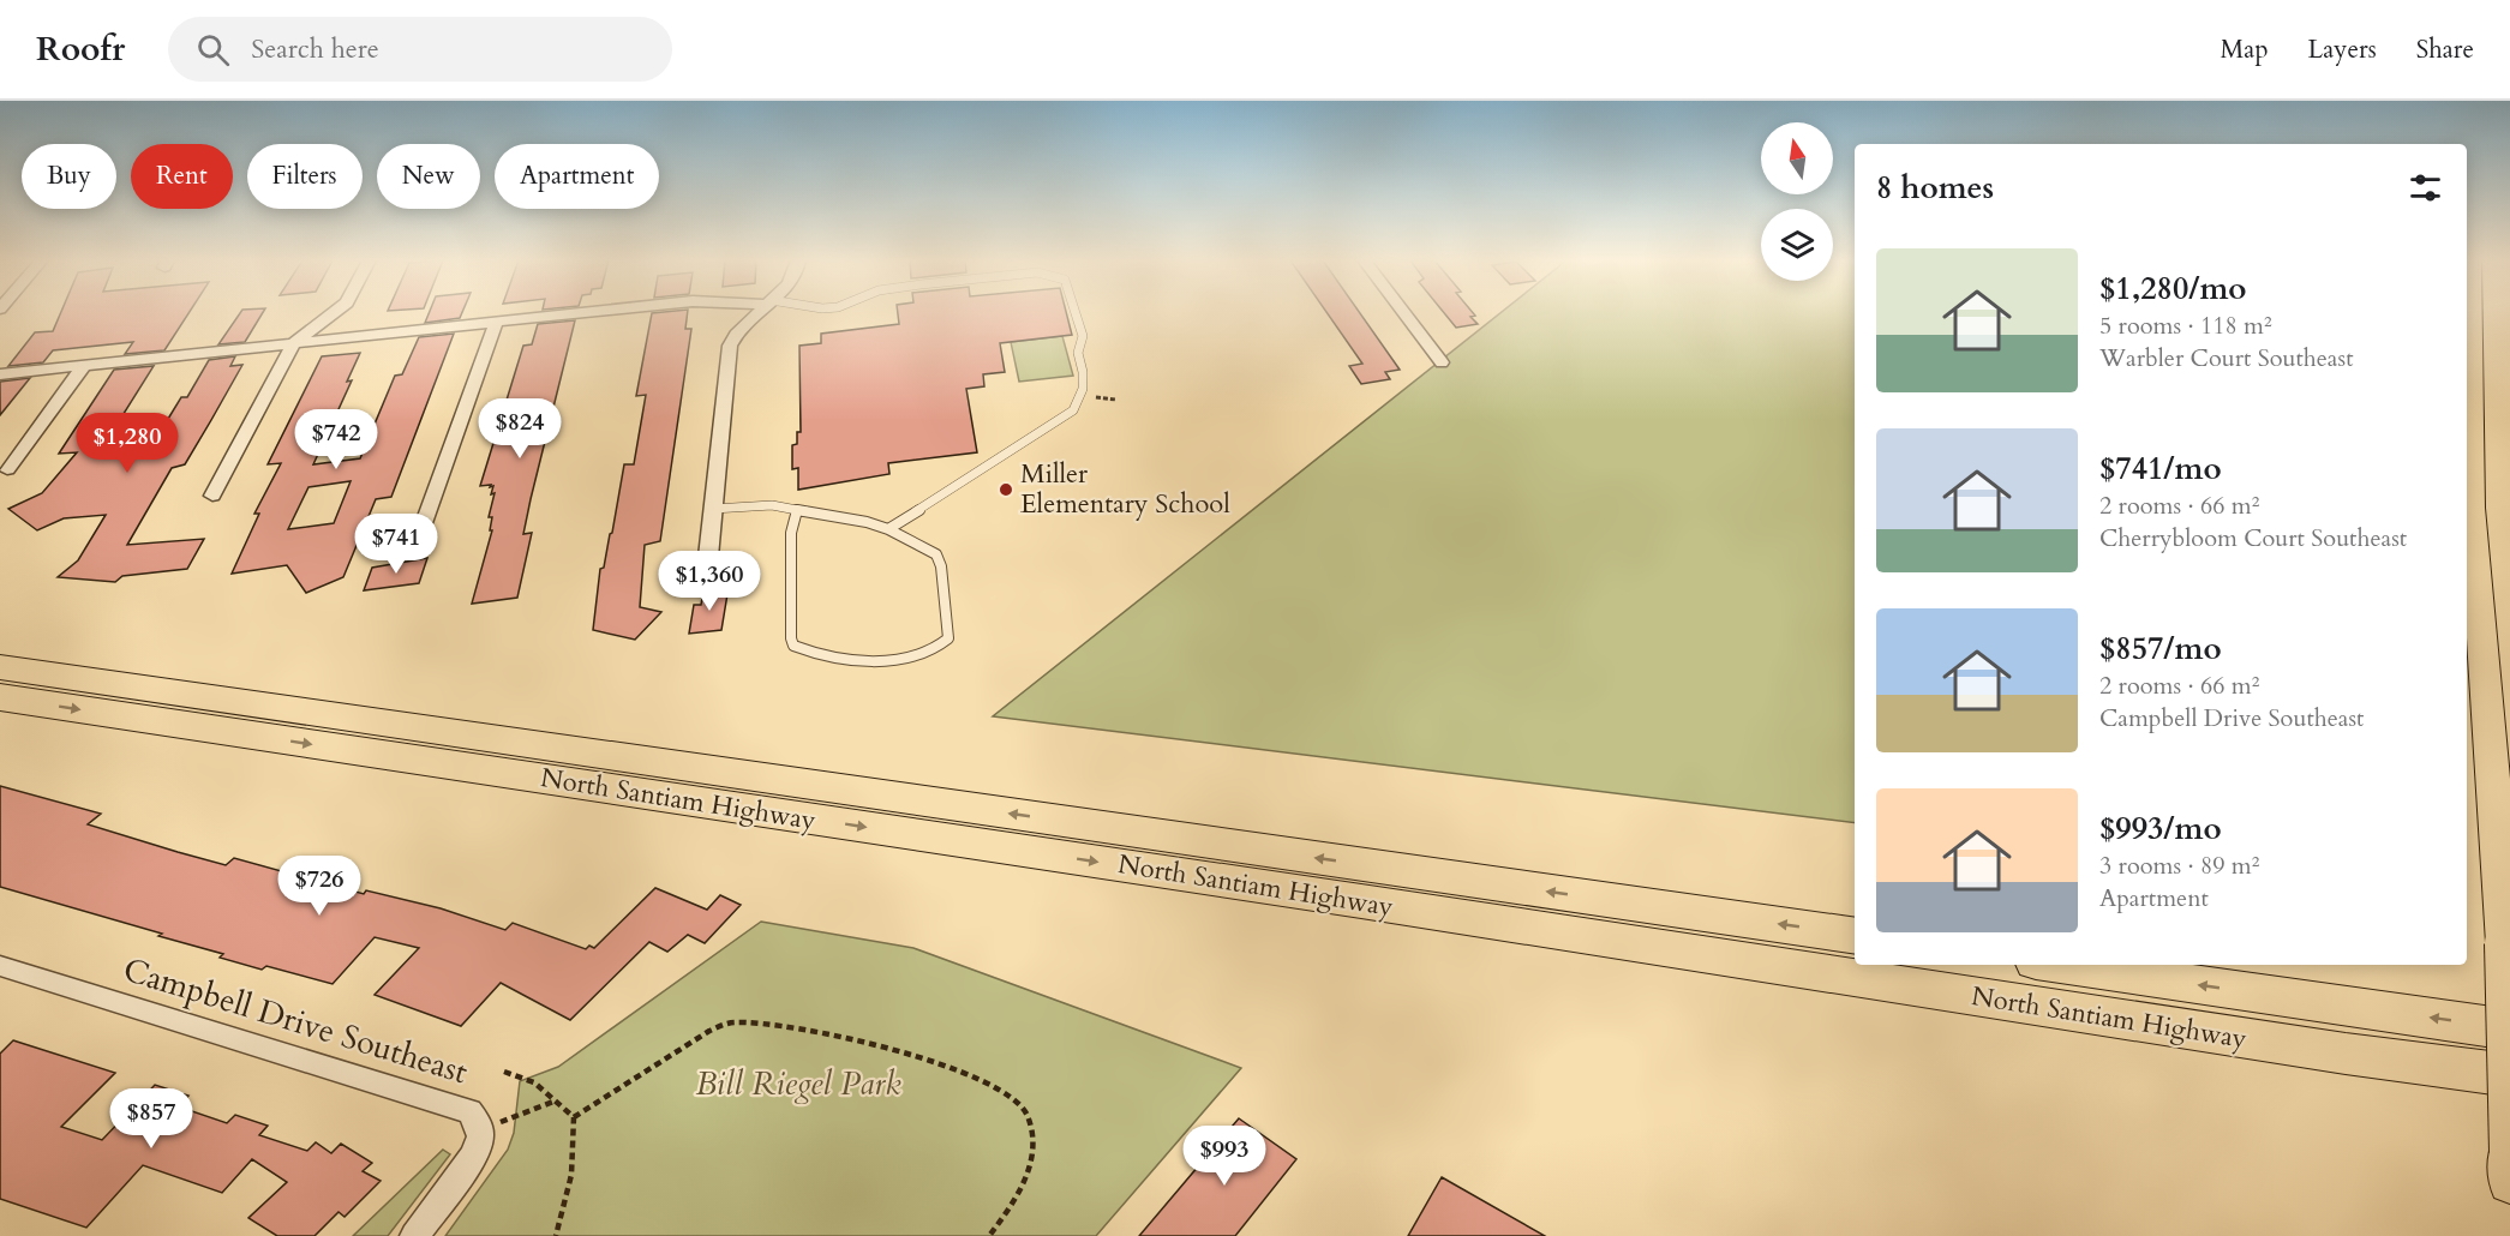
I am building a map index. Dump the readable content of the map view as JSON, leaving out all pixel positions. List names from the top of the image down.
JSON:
{
  "streets": {
    "highway": ["North Santiam Highway"],
    "street": ["Campbell Drive Southeast"]
  },
  "parks": ["Bill Riegel Park"],
  "places": ["Miller Elementary School"],
  "north": "top",
  "page": {
    "header": "Roofr",
    "search": "Search here",
    "nav": ["Map", "Layers", "Share"],
    "chip": [
      "Buy",
      "Rent",
      "Filters",
      "New",
      "Apartment"
    ],
    "heading": "8 homes",
    "list": [
      {
        "name": "$1,280/mo",
        "note": "5 rooms · 118 m² · Warbler Court Southeast"
      },
      {
        "name": "$741/mo",
        "note": "2 rooms · 66 m² · Cherrybloom Court Southeast"
      },
      {
        "name": "$857/mo",
        "note": "2 rooms · 66 m² · Campbell Drive Southeast"
      },
      {
        "name": "$993/mo",
        "note": "3 rooms · 89 m² · Apartment"
      }
    ],
    "price": [
      "$824",
      "$742",
      "$1,280",
      "$741",
      "$1,360",
      "$726",
      "$857",
      "$993"
    ]
  }
}
